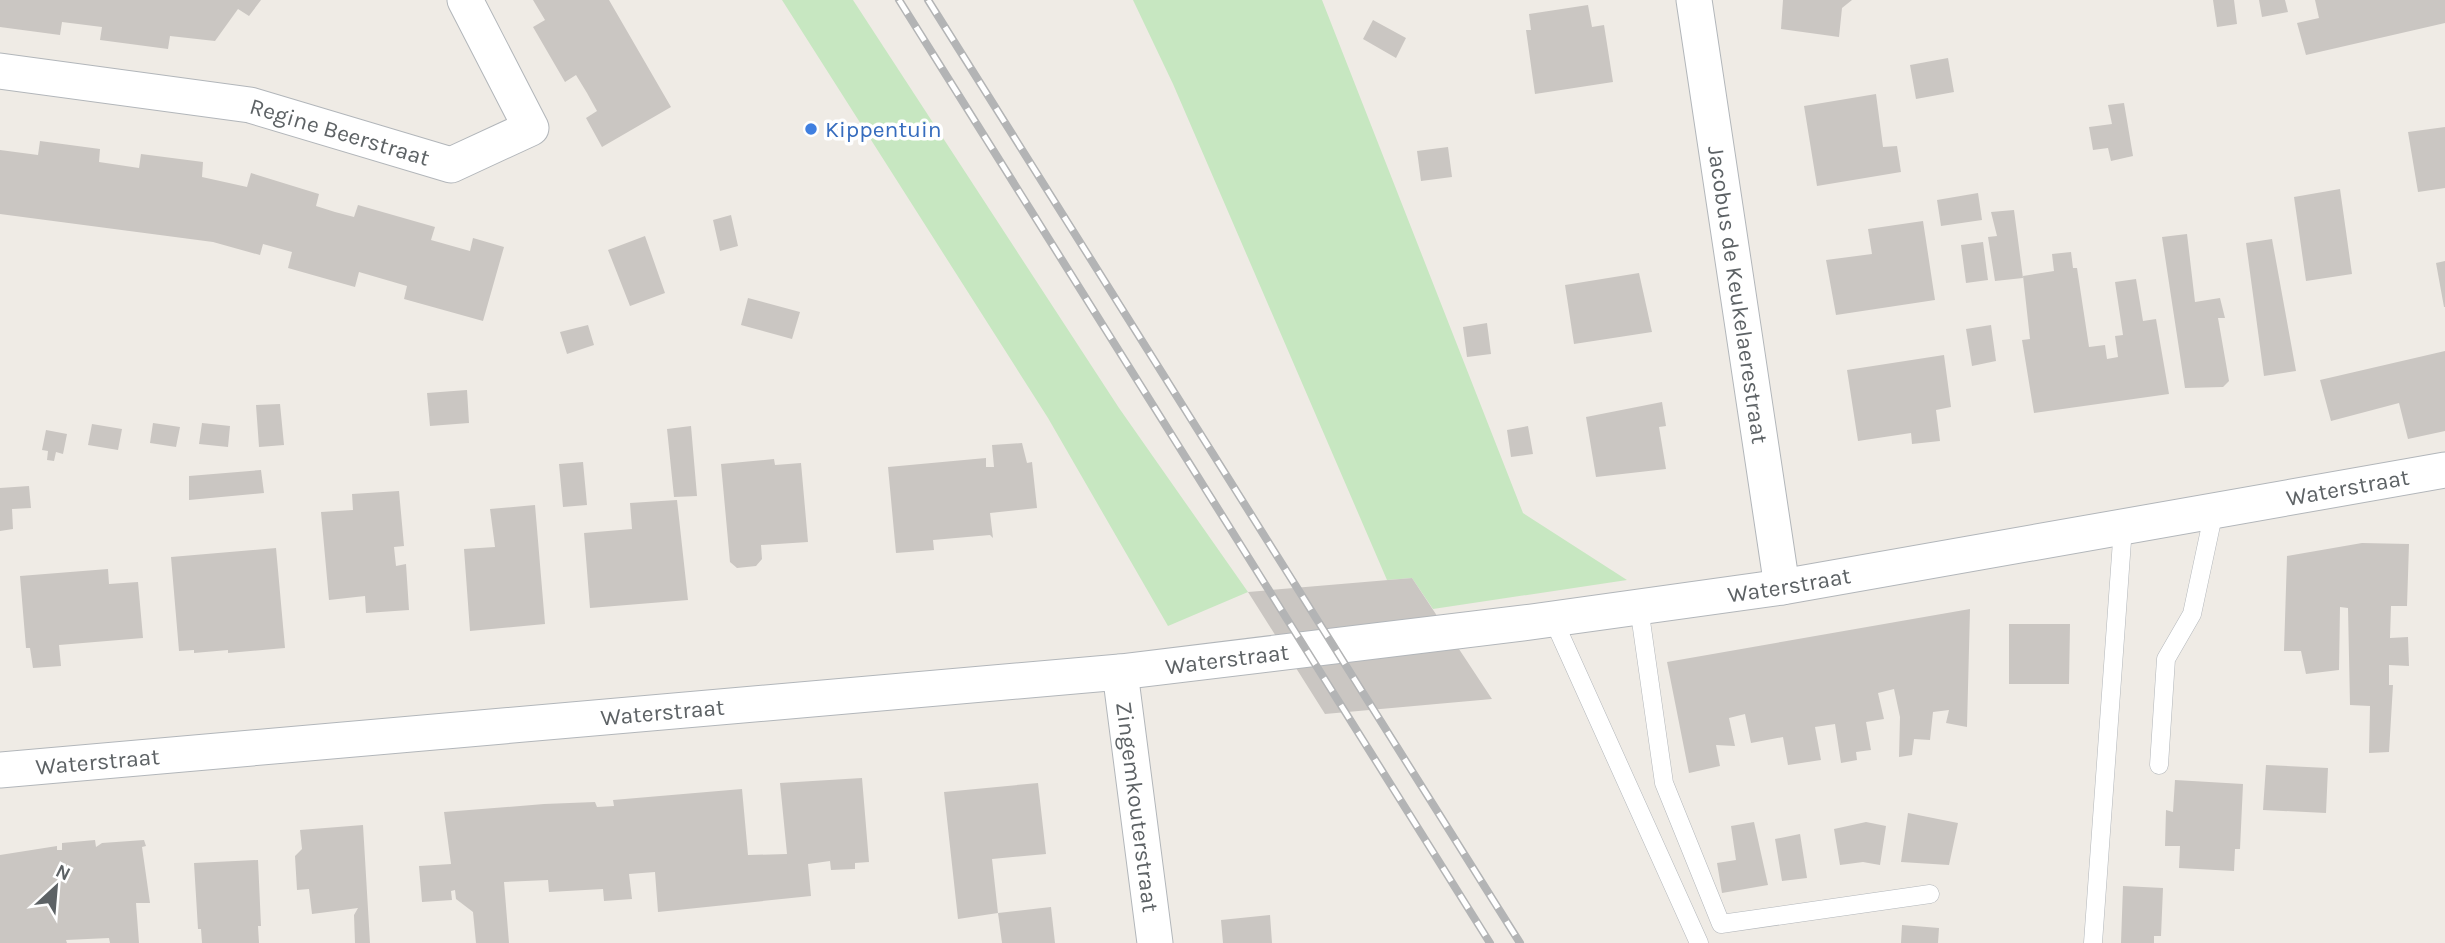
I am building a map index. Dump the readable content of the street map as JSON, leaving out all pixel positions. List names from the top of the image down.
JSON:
{
  "streets": {
    "street": [
      "Regine Beerstraat",
      "Jacobus de Keukelaerestraat",
      "Waterstraat",
      "Zingemkouterstraat"
    ]
  },
  "crossings": [
    ["Jacobus de Keukelaerestraat", "Waterstraat"],
    ["Waterstraat", "Zingemkouterstraat"]
  ],
  "places": ["Kippentuin"],
  "north": "top right"
}
